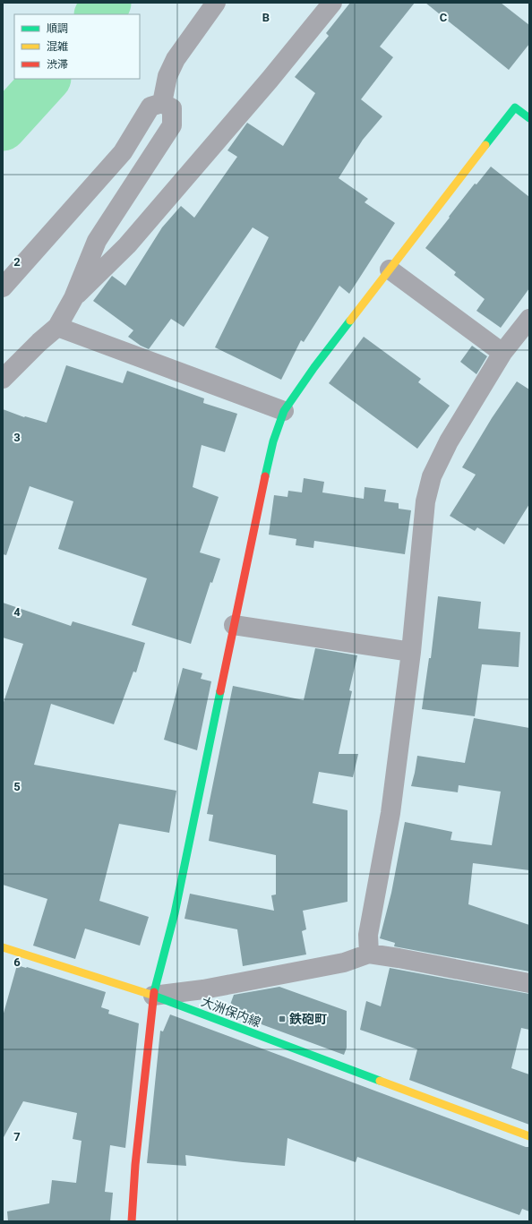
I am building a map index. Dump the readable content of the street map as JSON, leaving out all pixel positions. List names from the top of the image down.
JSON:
{
  "streets": {
    "street": ["大洲保内線"]
  },
  "places": {
    "transit": ["鉄砲町"]
  },
  "legend": ["順調", "混雑", "渋滞"],
  "grid": {
    "columns": ["B", "C"],
    "rows": [
      "2",
      "3",
      "4",
      "5",
      "6",
      "7"
    ]
  }
}
